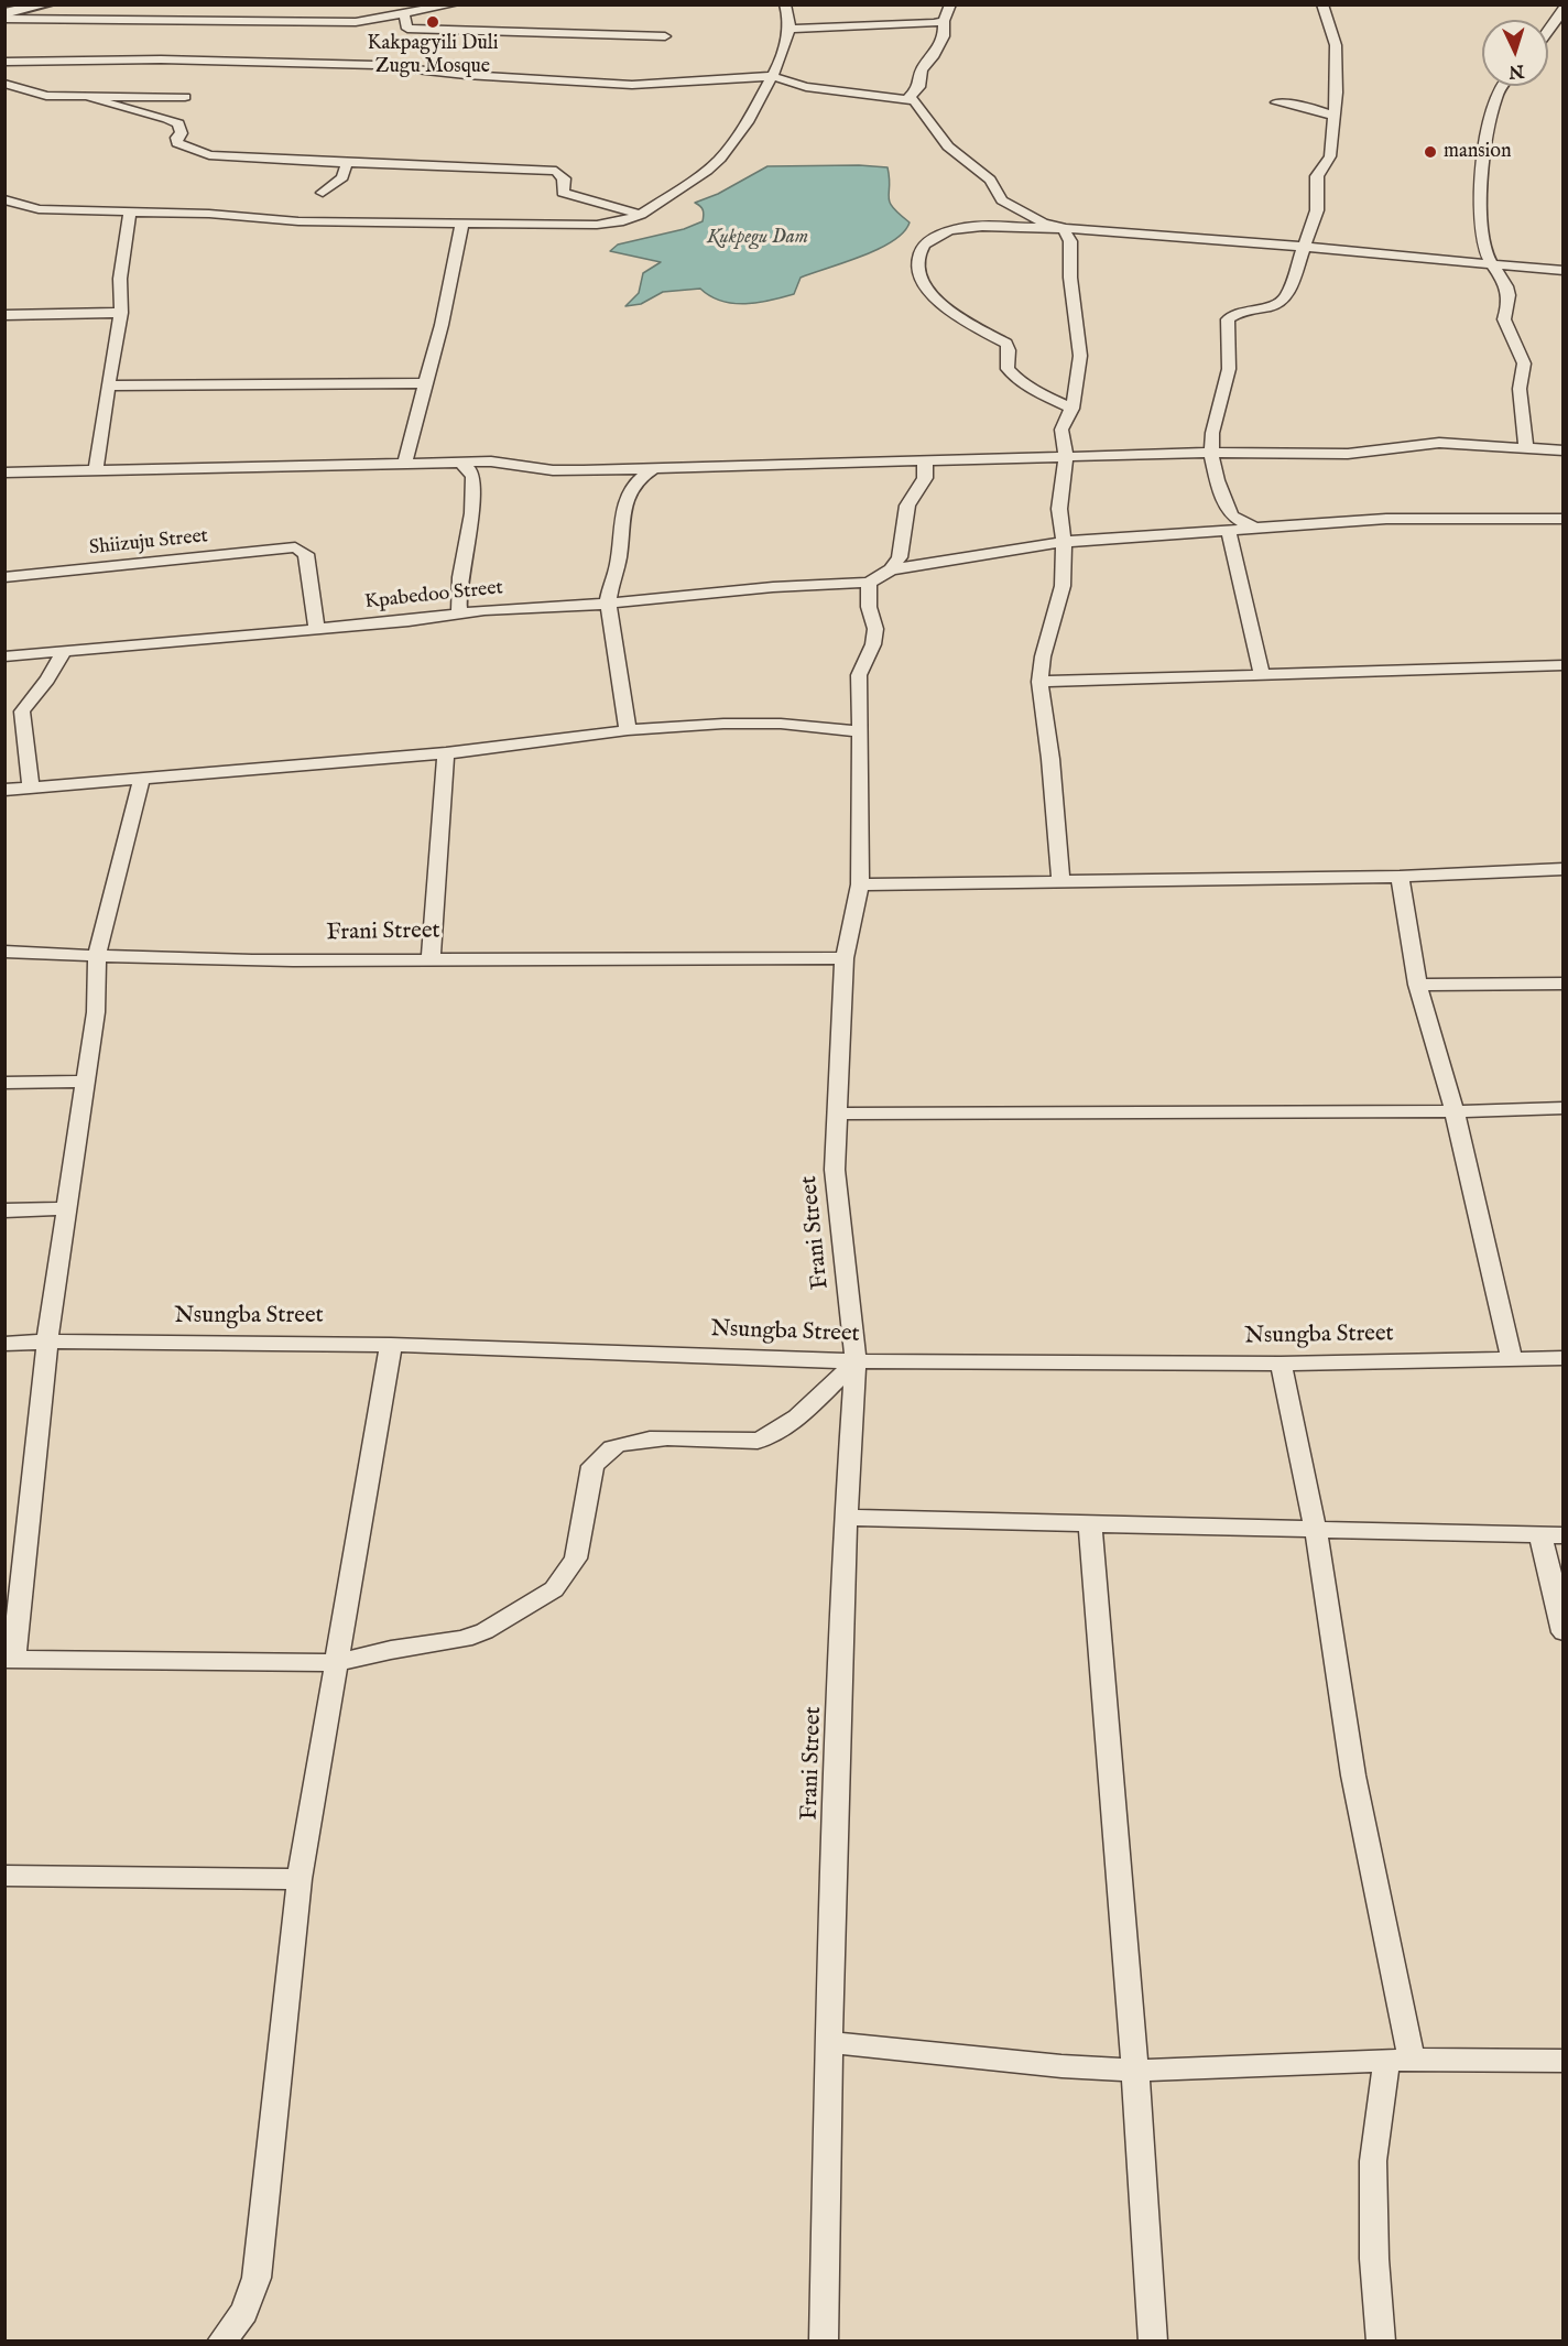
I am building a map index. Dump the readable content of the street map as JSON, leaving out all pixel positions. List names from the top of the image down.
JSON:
{
  "streets": {
    "street": [
      "Shiizuju Street",
      "Kpabedoo Street",
      "Frani Street",
      "Nsungba Street"
    ]
  },
  "crossings": [
    ["Shiizuju Street", "Kpabedoo Street"],
    ["Frani Street", "Nsungba Street"]
  ],
  "water": ["Kukpegu Dam"],
  "places": ["Kakpagyili Duli Zugu Mosque", "mansion"],
  "north": "bottom"
}
